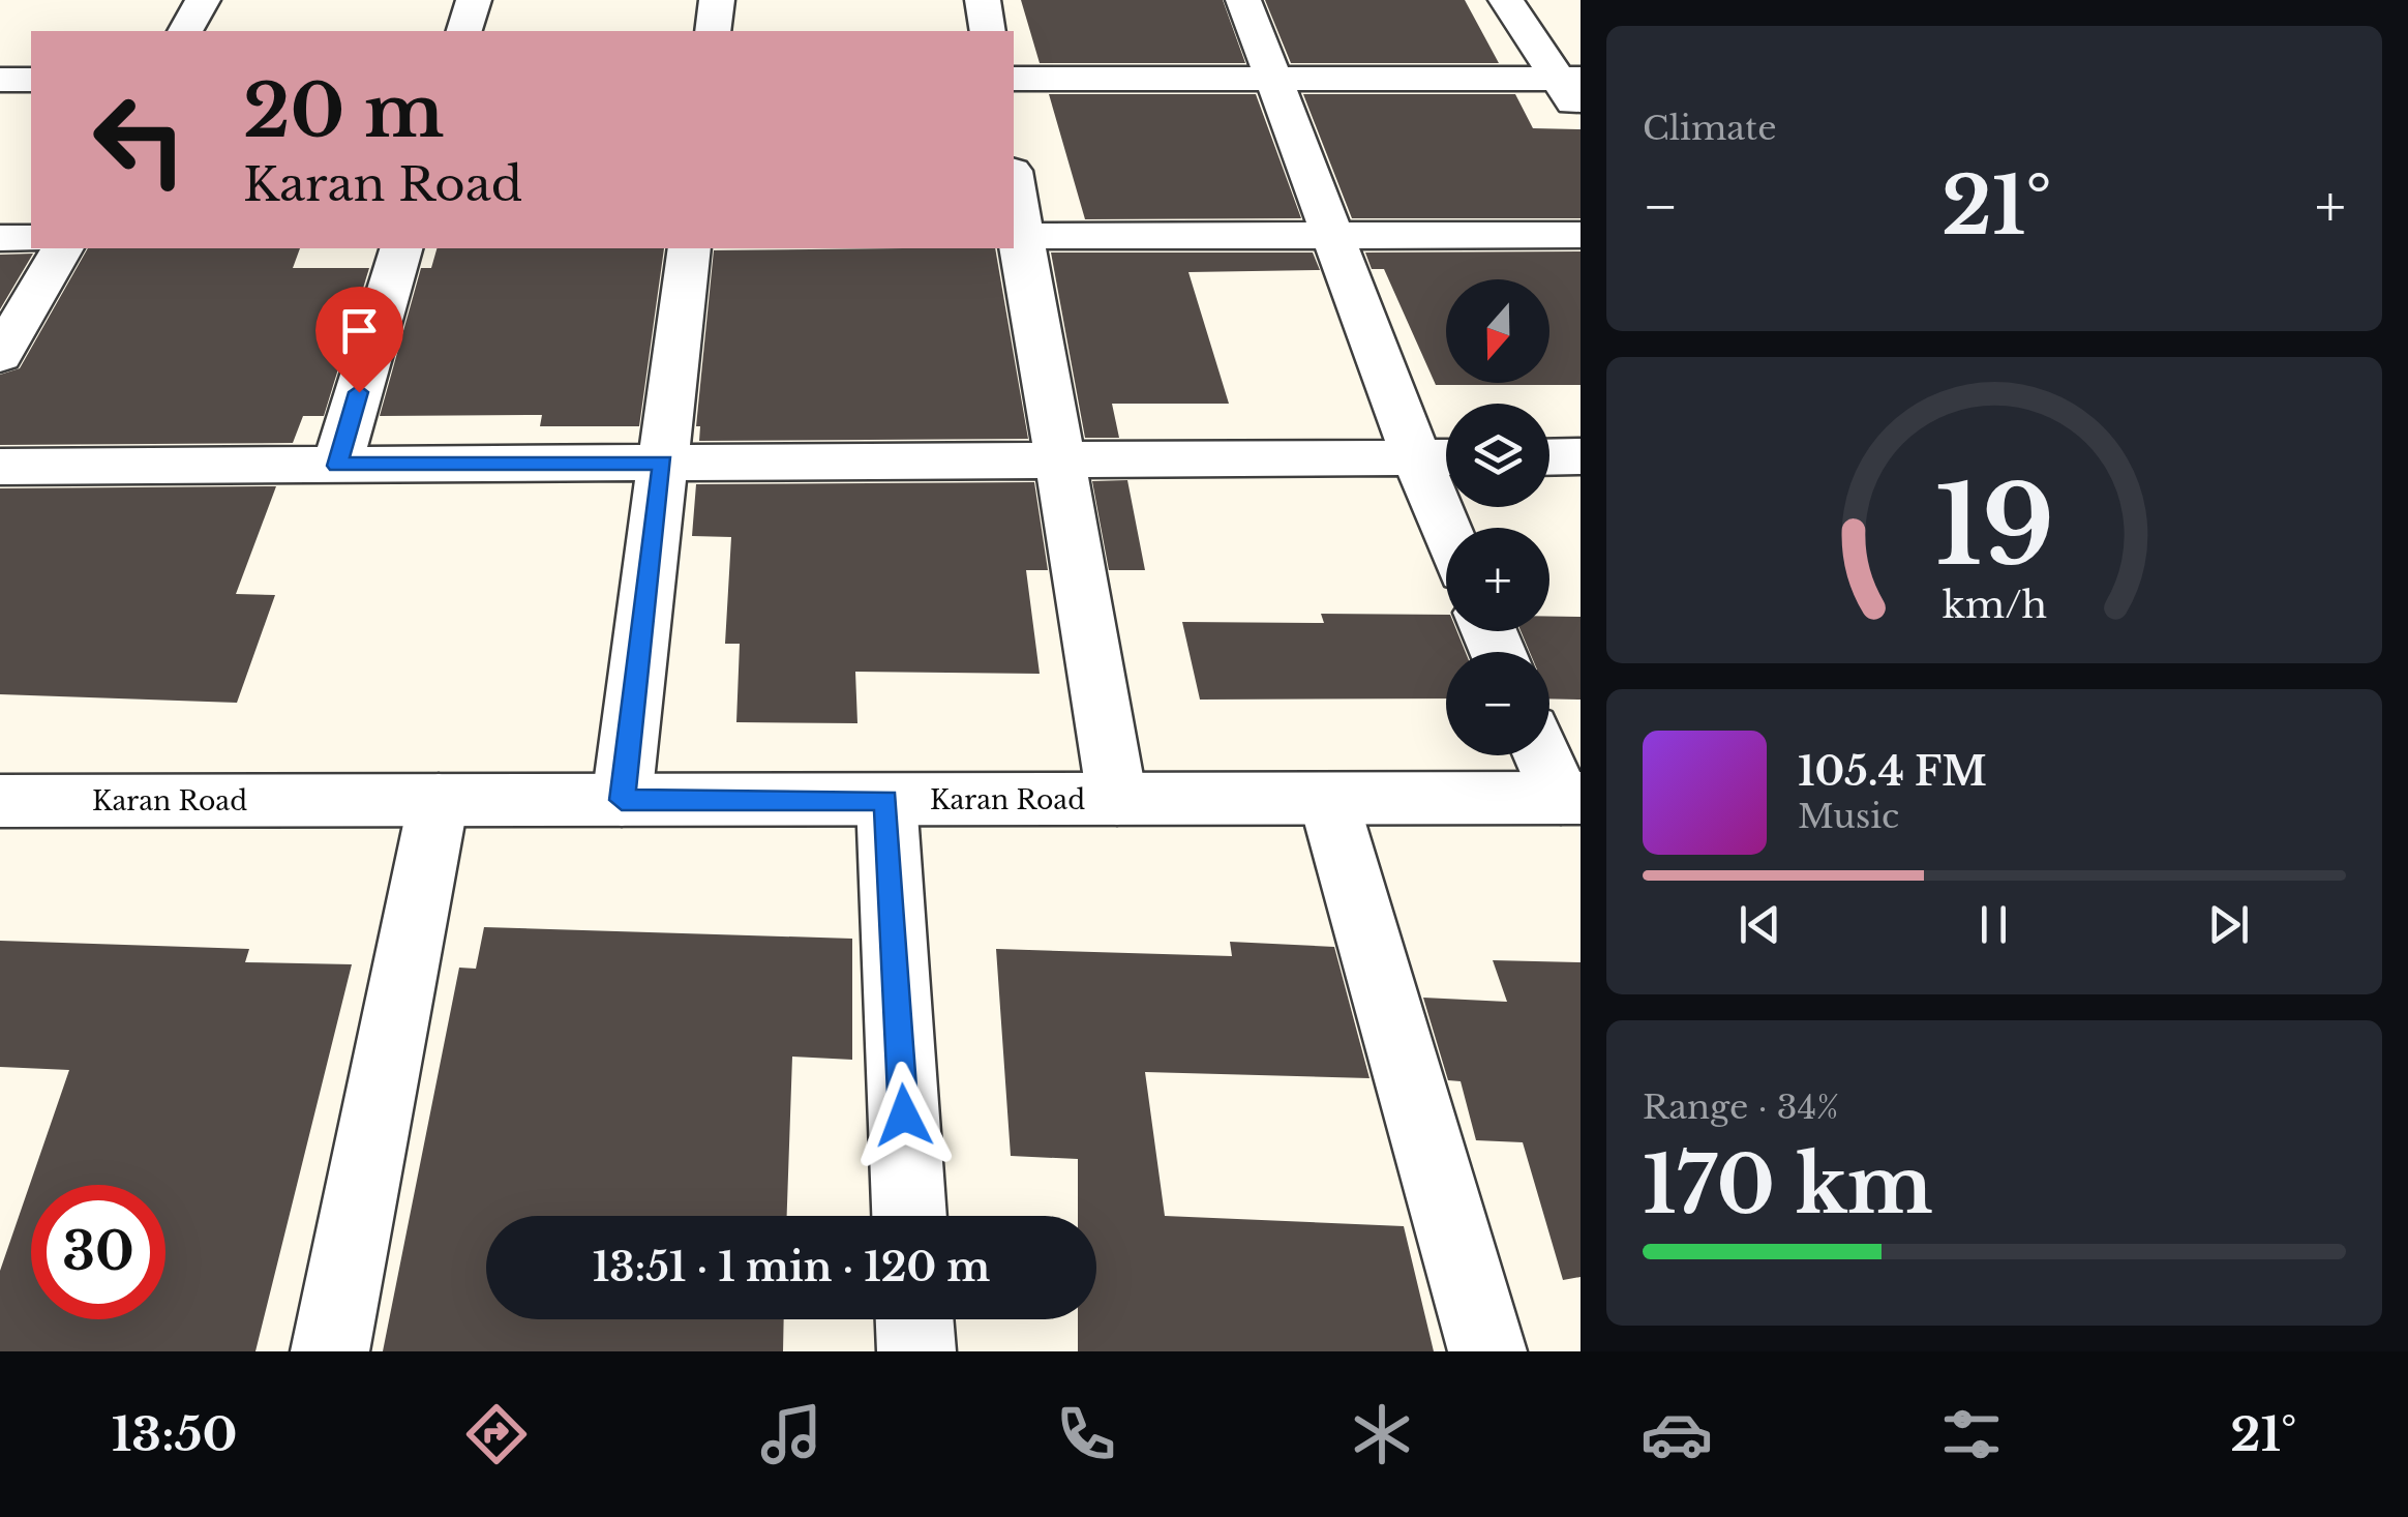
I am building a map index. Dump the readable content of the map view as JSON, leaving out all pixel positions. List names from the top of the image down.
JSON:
{
  "streets": {
    "street": ["Karan Road"]
  },
  "north": "bottom",
  "page": {
    "tile": [
      "Climate",
      ["Range · 34%", "170 km"]
    ],
    "turn": ["20 m", "Karan Road"],
    "heat": ["−", "21°", "+"],
    "map_buttons": ["+", "−"],
    "song": ["105.4 FM", "Music"],
    "limit": "30",
    "trip": "13:51 · 1 min · 120 m",
    "tabs": ["13:50", "21°"],
    "gauge": ["19", "km/h"]
  }
}
